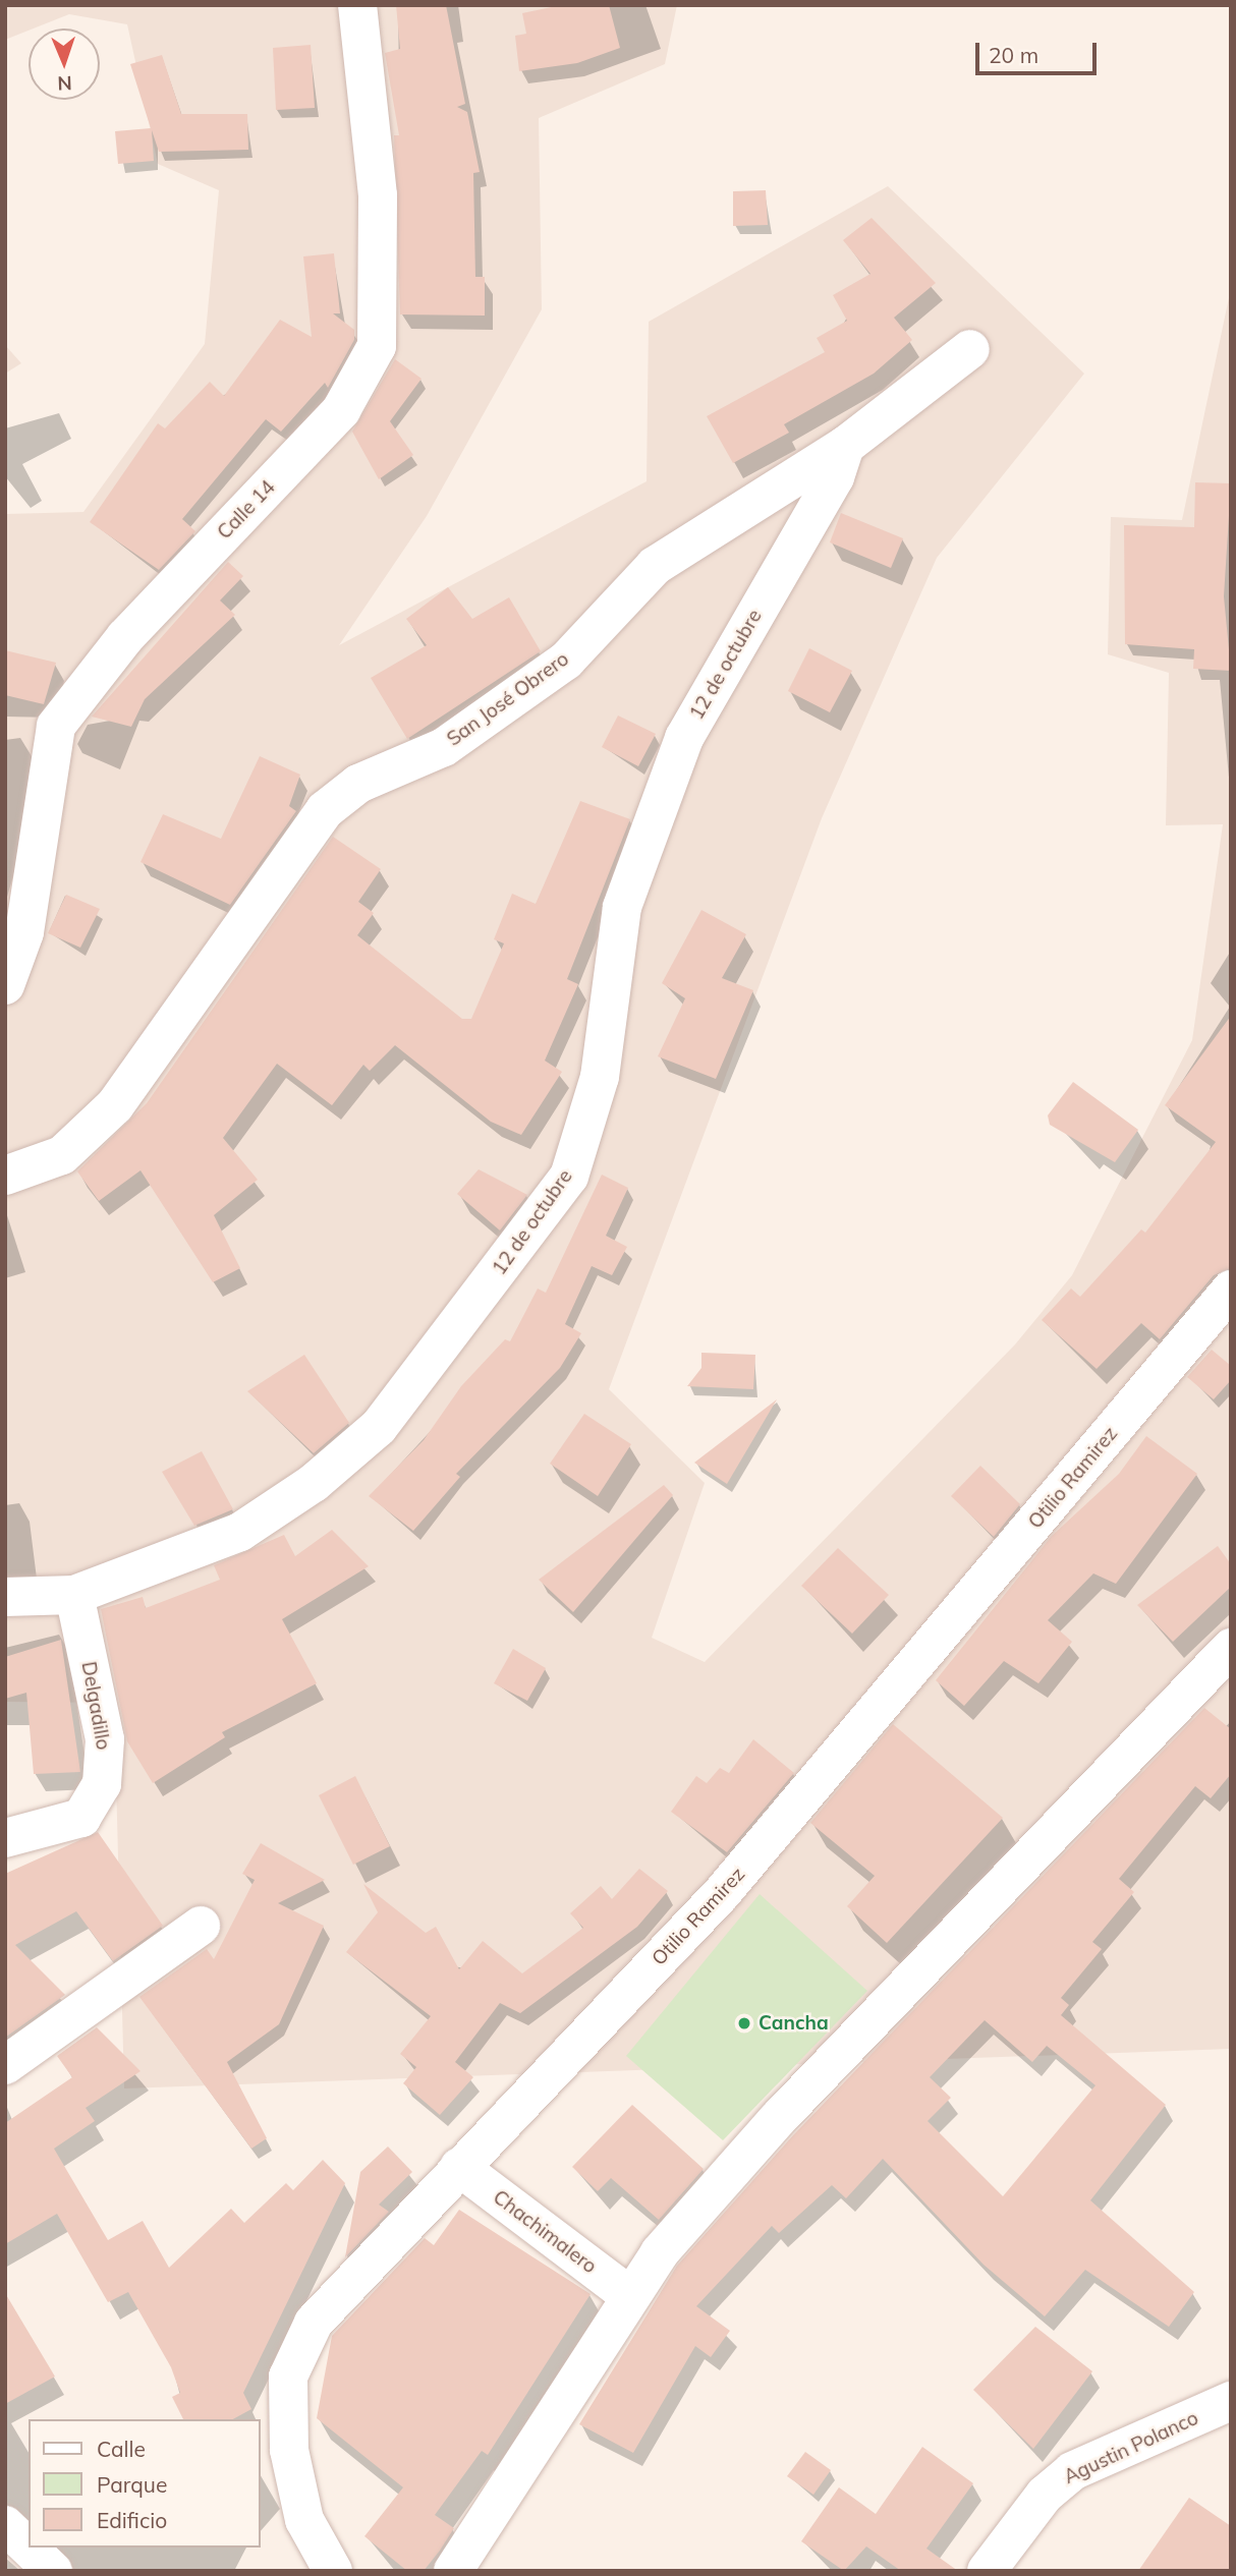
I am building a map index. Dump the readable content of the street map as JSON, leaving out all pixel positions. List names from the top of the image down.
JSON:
{
  "streets": {
    "street": [
      "Calle 14",
      "12 de octubre",
      "San José Obrero",
      "Otilio Ramirez",
      "Delgadillo",
      "Chachimalero",
      "Agustin Polanco"
    ]
  },
  "crossings": [
    ["12 de octubre", "San José Obrero"],
    ["12 de octubre", "Delgadillo"],
    ["Otilio Ramirez", "Chachimalero"]
  ],
  "places": ["Cancha"],
  "legend": ["Calle", "Parque", "Edificio"],
  "scale_bar": "20 m",
  "north": "bottom"
}
